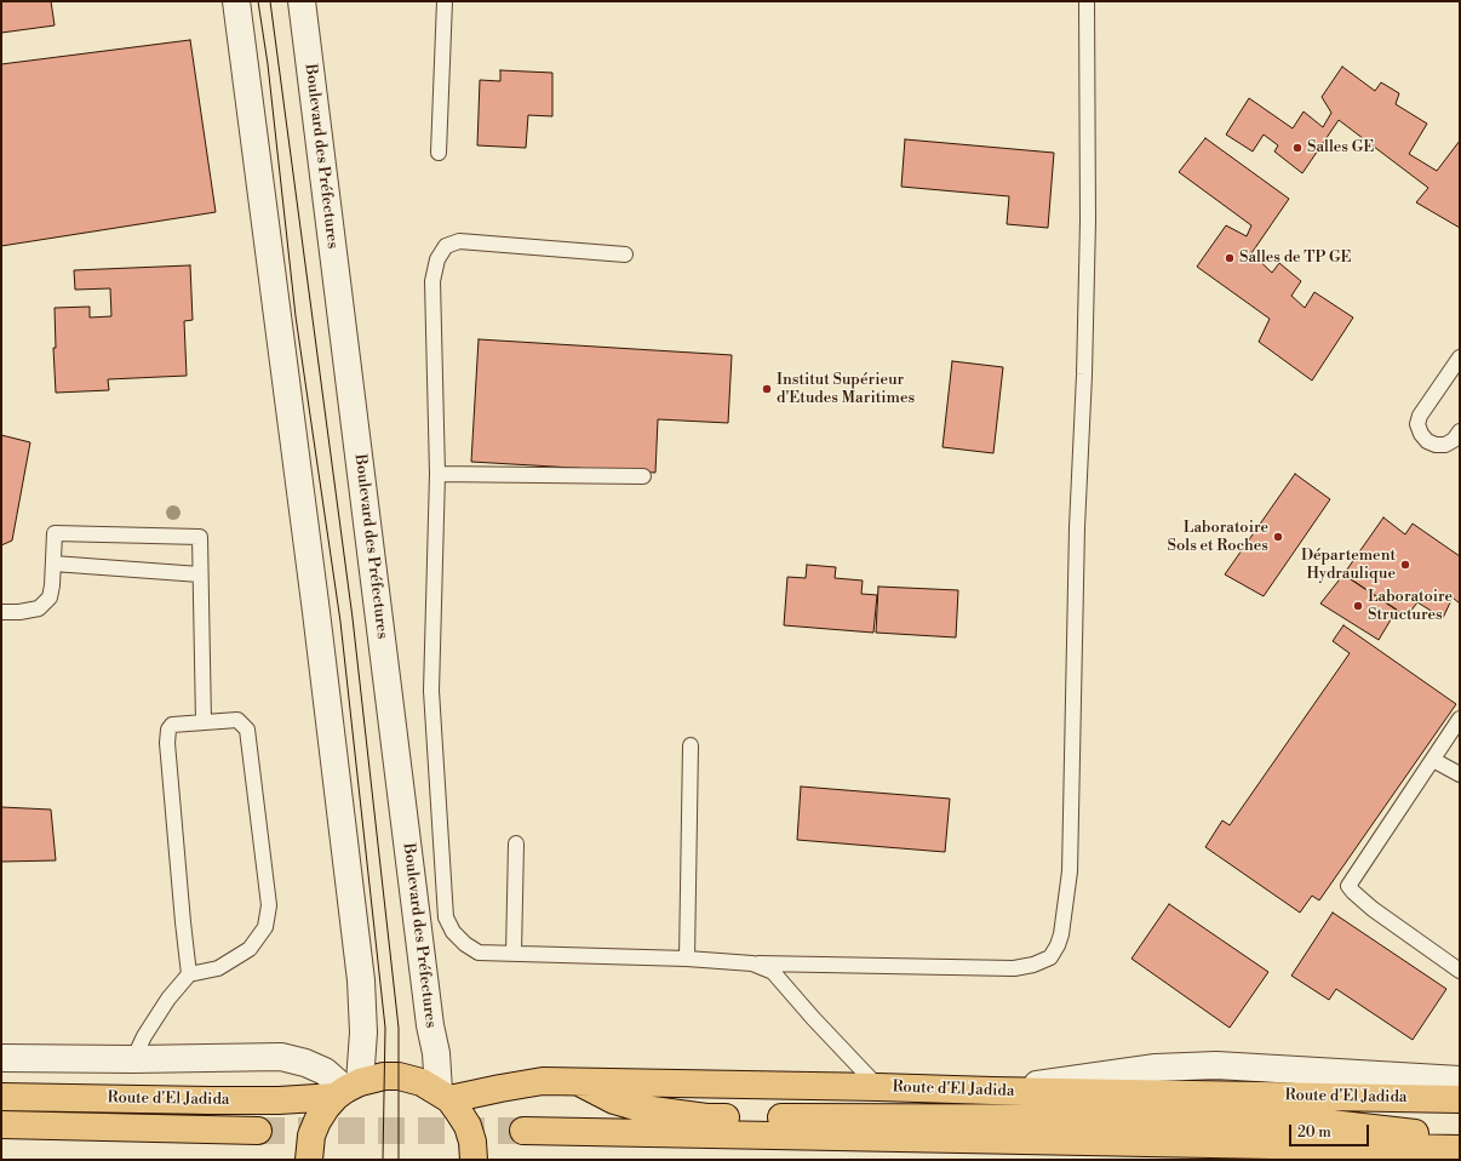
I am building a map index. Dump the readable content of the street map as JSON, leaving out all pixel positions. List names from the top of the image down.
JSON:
{
  "streets": {
    "highway": ["Route d'El Jadida"],
    "street": ["Boulevard des Préfectures"]
  },
  "crossings": [
    ["Boulevard des Préfectures", "Route d'El Jadida"]
  ],
  "places": [
    "Salles GE",
    "Salles de TP GE",
    "Institut Supérieur d'Etudes Maritimes",
    "Laboratoire Sols et Roches",
    "Département Hydraulique",
    "Laboratoire Structures"
  ],
  "scale_bar": "20 m"
}
